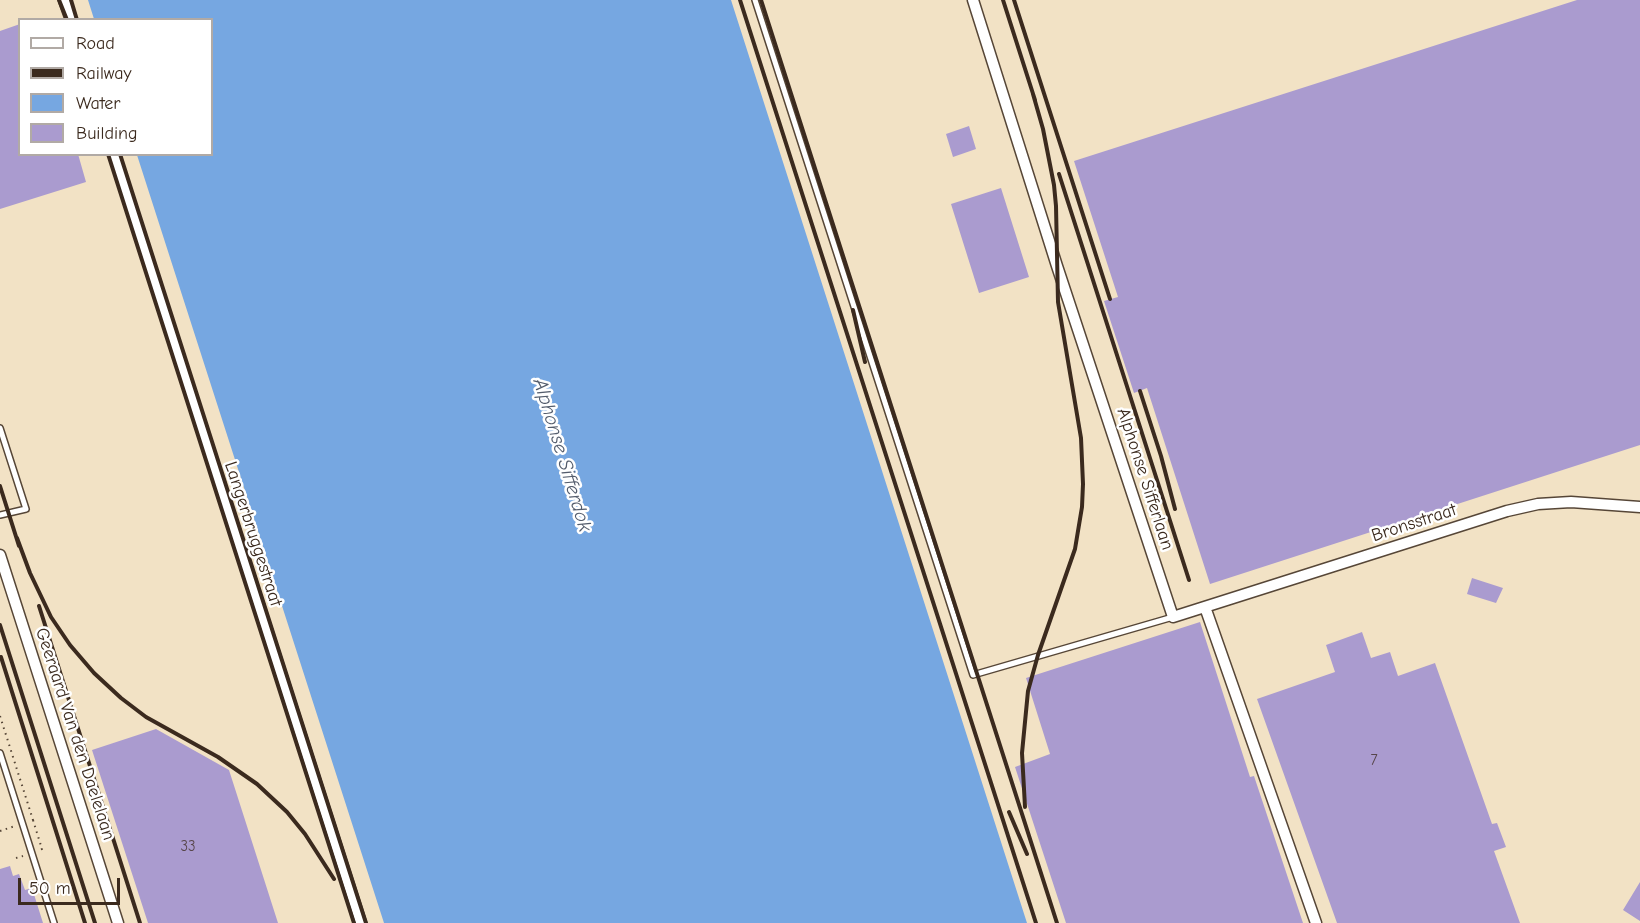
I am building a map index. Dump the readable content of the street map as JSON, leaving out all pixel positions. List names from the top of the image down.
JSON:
{
  "streets": {
    "street": [
      "Alphonse Sifferlaan",
      "Bronsstraat",
      "Langerbruggestraat",
      "Geeraard Van den Daelelaan"
    ]
  },
  "water": ["Alphonse Sifferdok"],
  "house_numbers": ["7", "33"],
  "legend": [
    "Road",
    "Railway",
    "Water",
    "Building"
  ],
  "scale_bar": "50 m"
}
